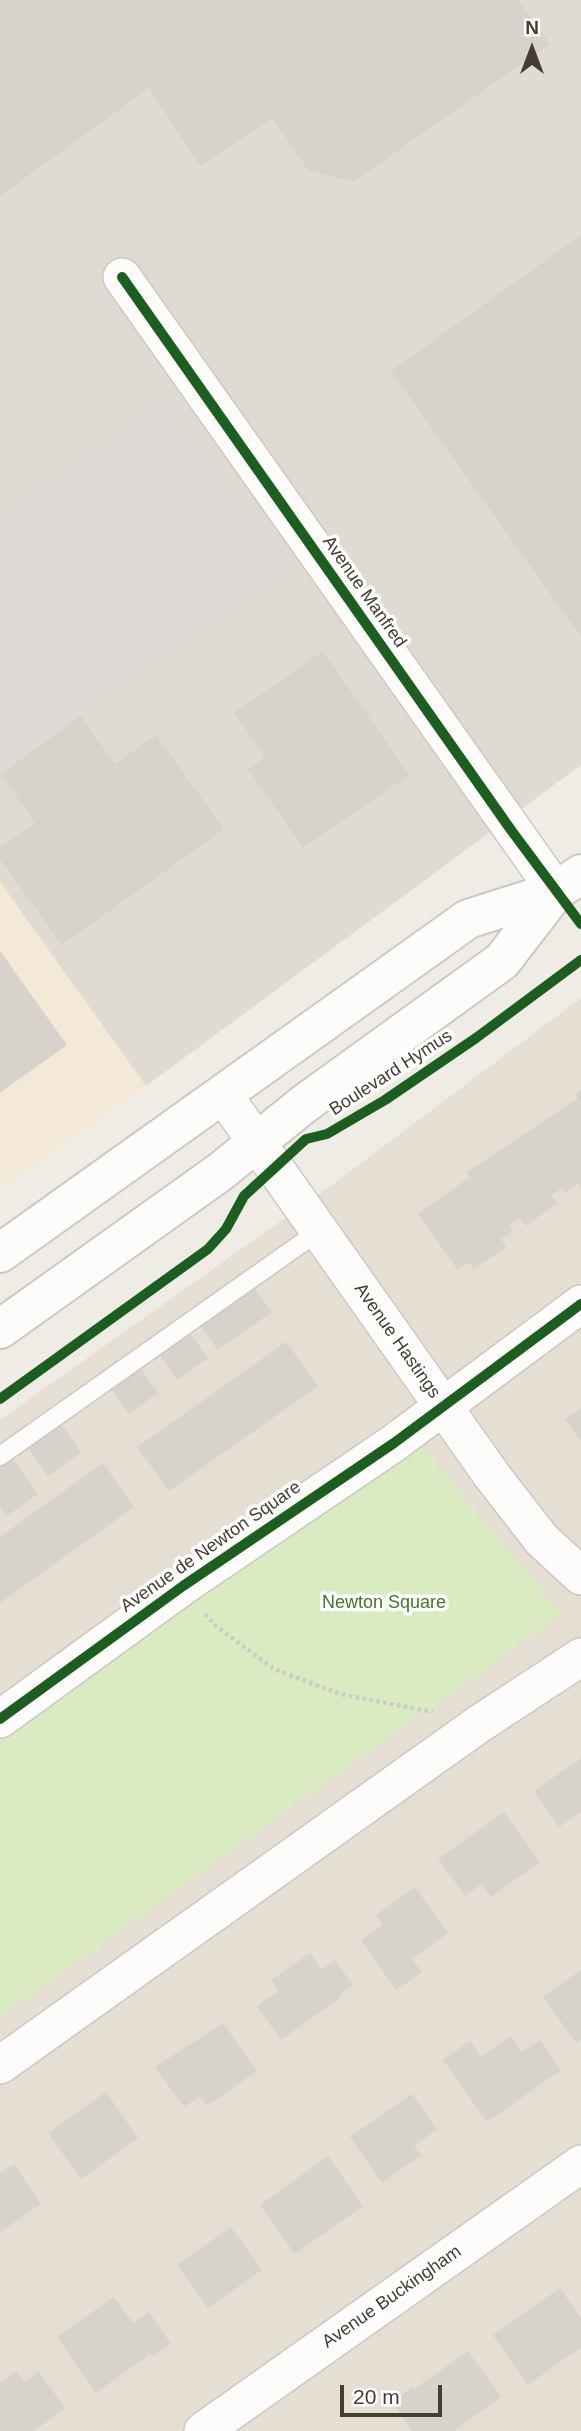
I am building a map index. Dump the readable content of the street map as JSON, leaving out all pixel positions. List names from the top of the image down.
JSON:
{
  "streets": {
    "street": [
      "Avenue Manfred",
      "Boulevard Hymus",
      "Avenue Hastings",
      "Avenue de Newton Square",
      "Avenue Buckingham"
    ]
  },
  "crossings": [
    ["Avenue Manfred", "Boulevard Hymus"],
    ["Boulevard Hymus", "Avenue Hastings"],
    ["Avenue Hastings", "Avenue de Newton Square"]
  ],
  "parks": ["Newton Square"],
  "scale_bar": "20 m",
  "north": "top"
}
